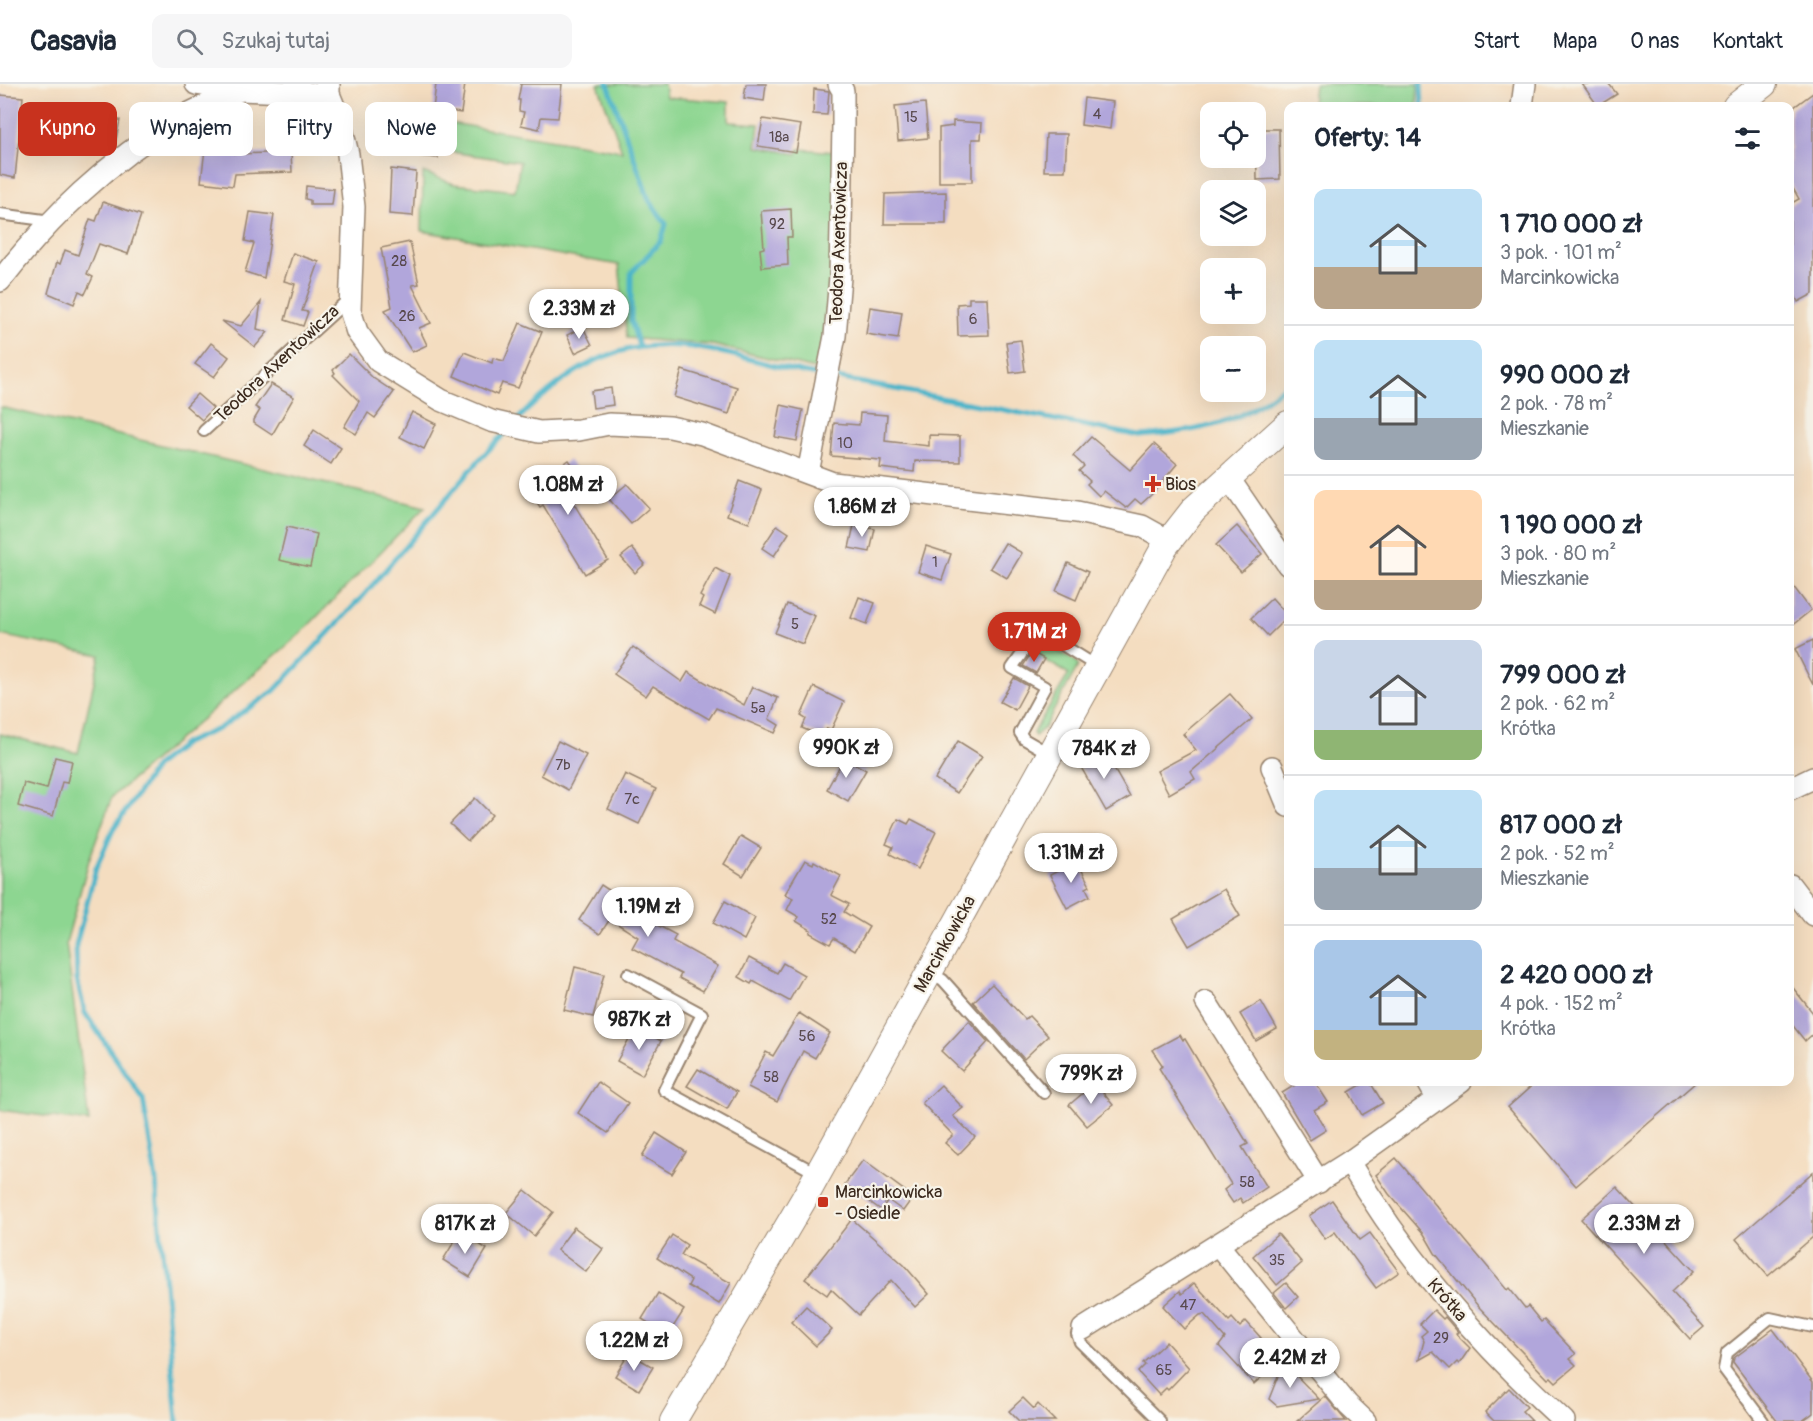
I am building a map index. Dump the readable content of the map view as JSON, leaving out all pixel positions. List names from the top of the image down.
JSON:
{
  "streets": {
    "street": ["Teodora Axentowicza", "Marcinkowicka", "Krótka"]
  },
  "crossings": [
    ["Teodora Axentowicza", "Marcinkowicka"]
  ],
  "places": {
    "health": ["Bios"],
    "transit": ["Marcinkowicka - Osiedle"]
  },
  "house_numbers": [
    "4",
    "15",
    "18a",
    "92",
    "28",
    "26",
    "6",
    "10",
    "1",
    "5",
    "5a",
    "7b",
    "7c",
    "52",
    "56",
    "58",
    "58",
    "35",
    "47",
    "29",
    "65"
  ],
  "page": {
    "header": "Casavia",
    "search": "Szukaj tutaj",
    "nav": [
      "Start",
      "Mapa",
      "O nas",
      "Kontakt"
    ],
    "map_buttons": ["+", "−"],
    "chip": [
      "Kupno",
      "Wynajem",
      "Filtry",
      "Nowe"
    ],
    "heading": "Oferty: 14",
    "list": [
      {
        "name": "1 710 000 zł",
        "note": "3 pok. · 101 m² · Marcinkowicka"
      },
      {
        "name": "990 000 zł",
        "note": "2 pok. · 78 m² · Mieszkanie"
      },
      {
        "name": "1 190 000 zł",
        "note": "3 pok. · 80 m² · Mieszkanie"
      },
      {
        "name": "799 000 zł",
        "note": "2 pok. · 62 m² · Krótka"
      },
      {
        "name": "817 000 zł",
        "note": "2 pok. · 52 m² · Mieszkanie"
      },
      {
        "name": "2 420 000 zł",
        "note": "4 pok. · 152 m² · Krótka"
      }
    ],
    "price": [
      "2.33M zł",
      "1.08M zł",
      "1.86M zł",
      "1.71M zł",
      "990K zł",
      "784K zł",
      "1.31M zł",
      "1.19M zł",
      "987K zł",
      "799K zł",
      "817K zł",
      "2.33M zł",
      "1.22M zł",
      "2.42M zł"
    ]
  }
}
